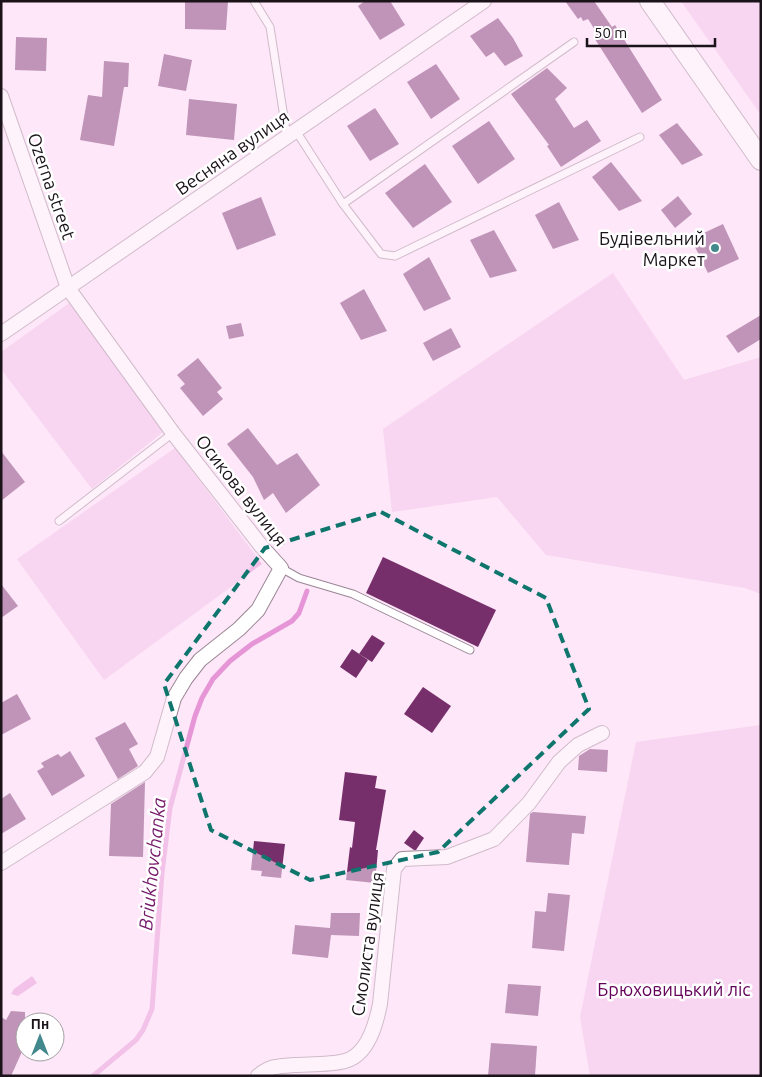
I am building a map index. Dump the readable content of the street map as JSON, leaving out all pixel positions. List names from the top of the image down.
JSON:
{
  "streets": {
    "street": [
      "Весняна вулиця",
      "Ozerna street",
      "Осикова вулиця",
      "Смолиста вулиця"
    ]
  },
  "crossings": [
    ["Весняна вулиця", "Ozerna street"],
    ["Весняна вулиця", "Осикова вулиця"],
    ["Ozerna street", "Осикова вулиця"]
  ],
  "water": ["Briukhovchanka"],
  "parks": ["Брюховицький ліс"],
  "places": ["Будівельний Маркет"],
  "scale_bar": "50 m",
  "north": "top"
}
